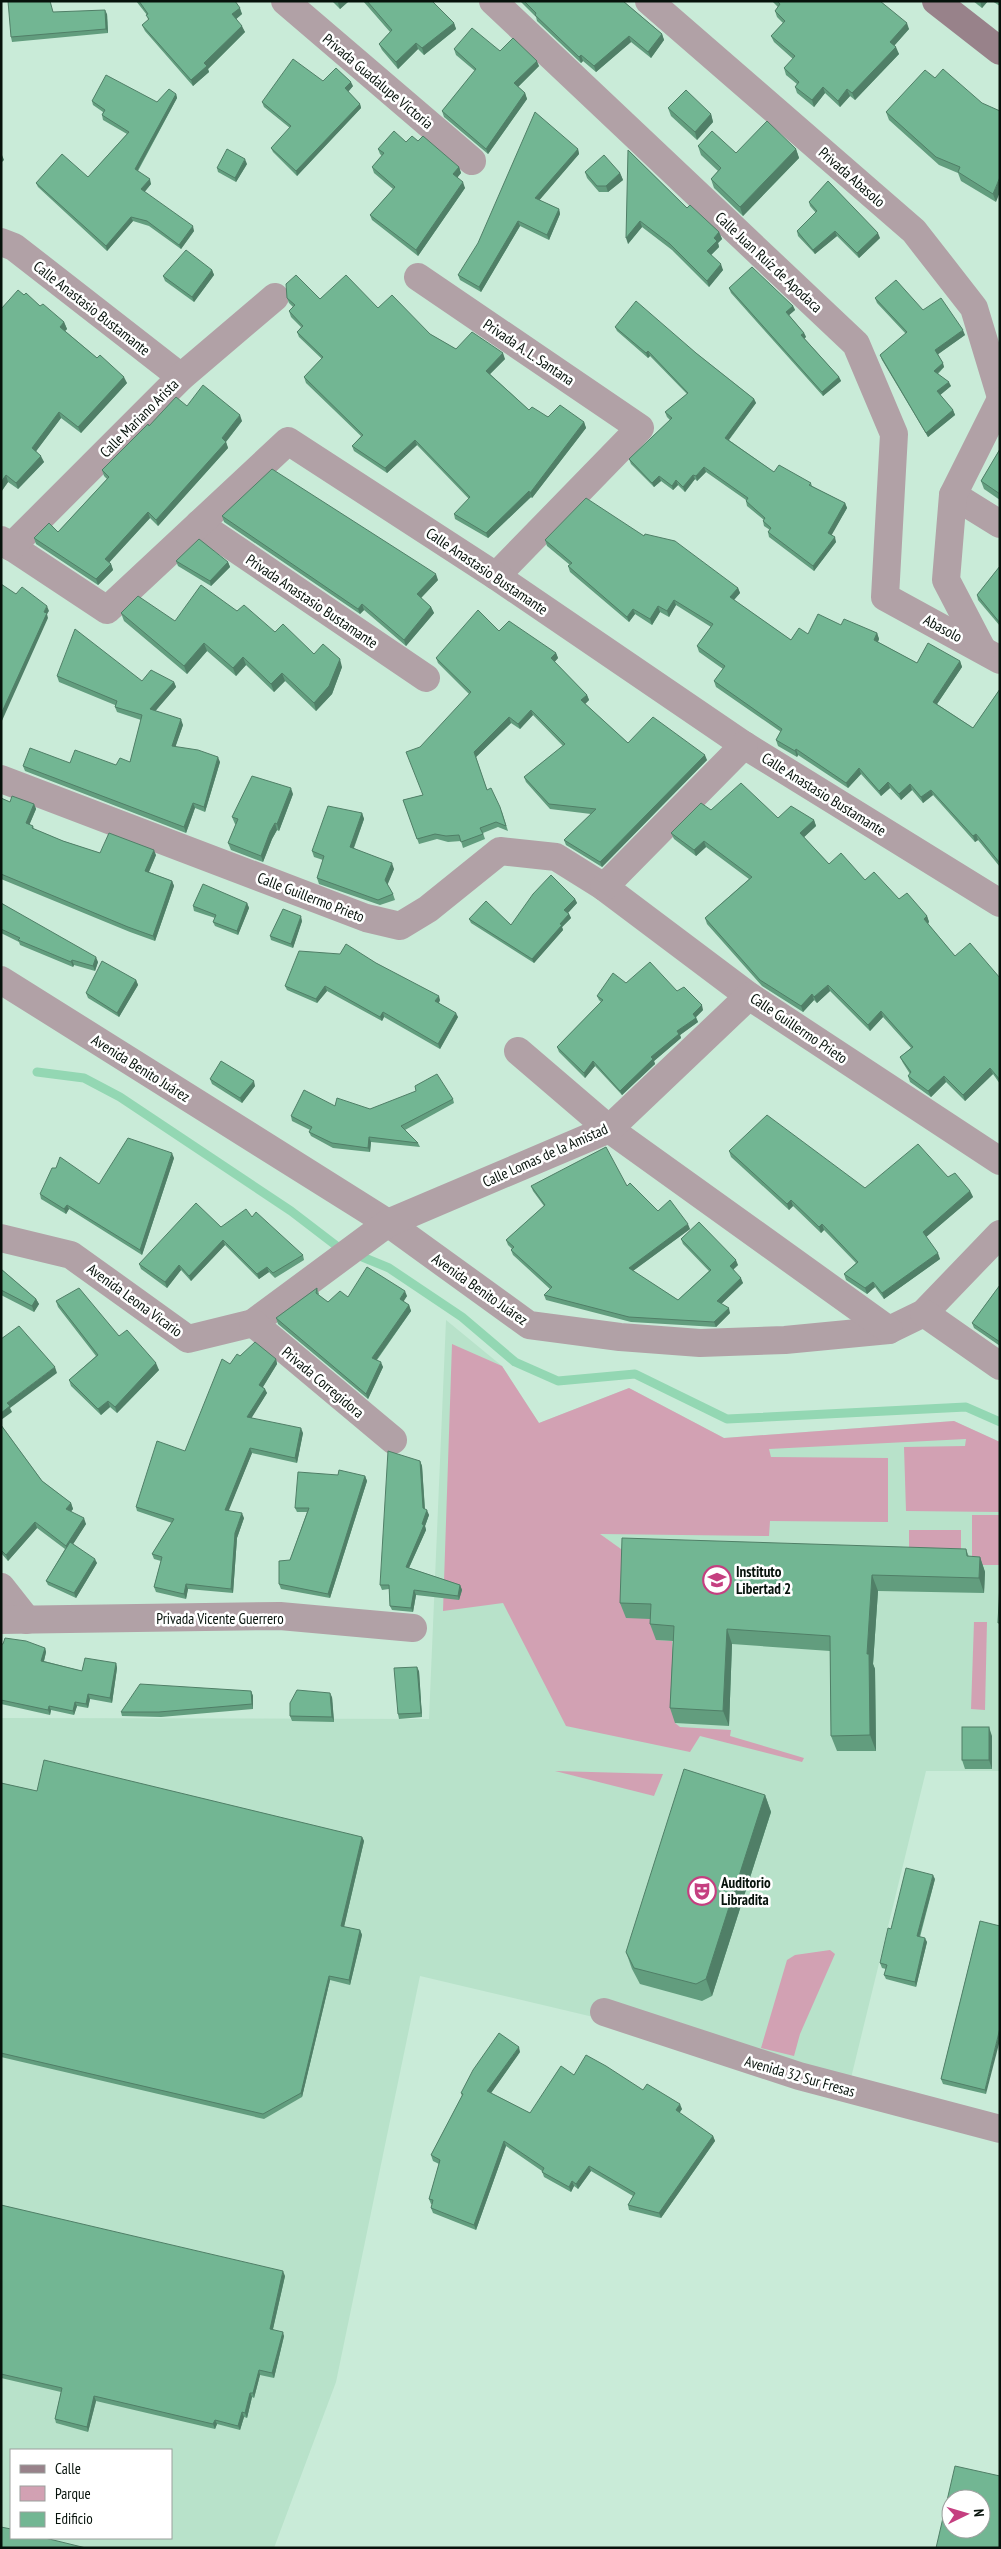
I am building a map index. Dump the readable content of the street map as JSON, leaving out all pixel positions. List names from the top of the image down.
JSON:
{
  "streets": {
    "street": [
      "Privada Guadalupe Victoria",
      "Privada Abasolo",
      "Calle Juan Ruíz de Apodaca",
      "Calle Anastasio Bustamante",
      "Privada A. L. Santana",
      "Calle Mariano Arista",
      "Privada Anastasio Bustamante",
      "Abasolo",
      "Calle Guillermo Prieto",
      "Avenida Benito Juárez",
      "Calle Lomas de la Amistad",
      "Avenida Leona Vicario",
      "Privada Corregidora",
      "Privada Vicente Guerrero",
      "Avenida 32 Sur Fresas"
    ]
  },
  "crossings": [
    ["Calle Juan Ruíz de Apodaca", "Abasolo"],
    ["Calle Anastasio Bustamante", "Privada A. L. Santana"],
    ["Calle Anastasio Bustamante", "Calle Mariano Arista"],
    ["Calle Anastasio Bustamante", "Privada Anastasio Bustamante"],
    ["Calle Guillermo Prieto", "Calle Lomas de la Amistad"],
    ["Avenida Benito Juárez", "Calle Lomas de la Amistad"],
    ["Avenida Benito Juárez", "Avenida Leona Vicario"],
    ["Calle Lomas de la Amistad", "Avenida Leona Vicario"],
    ["Avenida Leona Vicario", "Privada Corregidora"]
  ],
  "places": {
    "school or university": ["Instituto Libertad 2"],
    "theatre": ["Auditorio Libradita"]
  },
  "legend": ["Calle", "Parque", "Edificio"],
  "north": "right"
}
